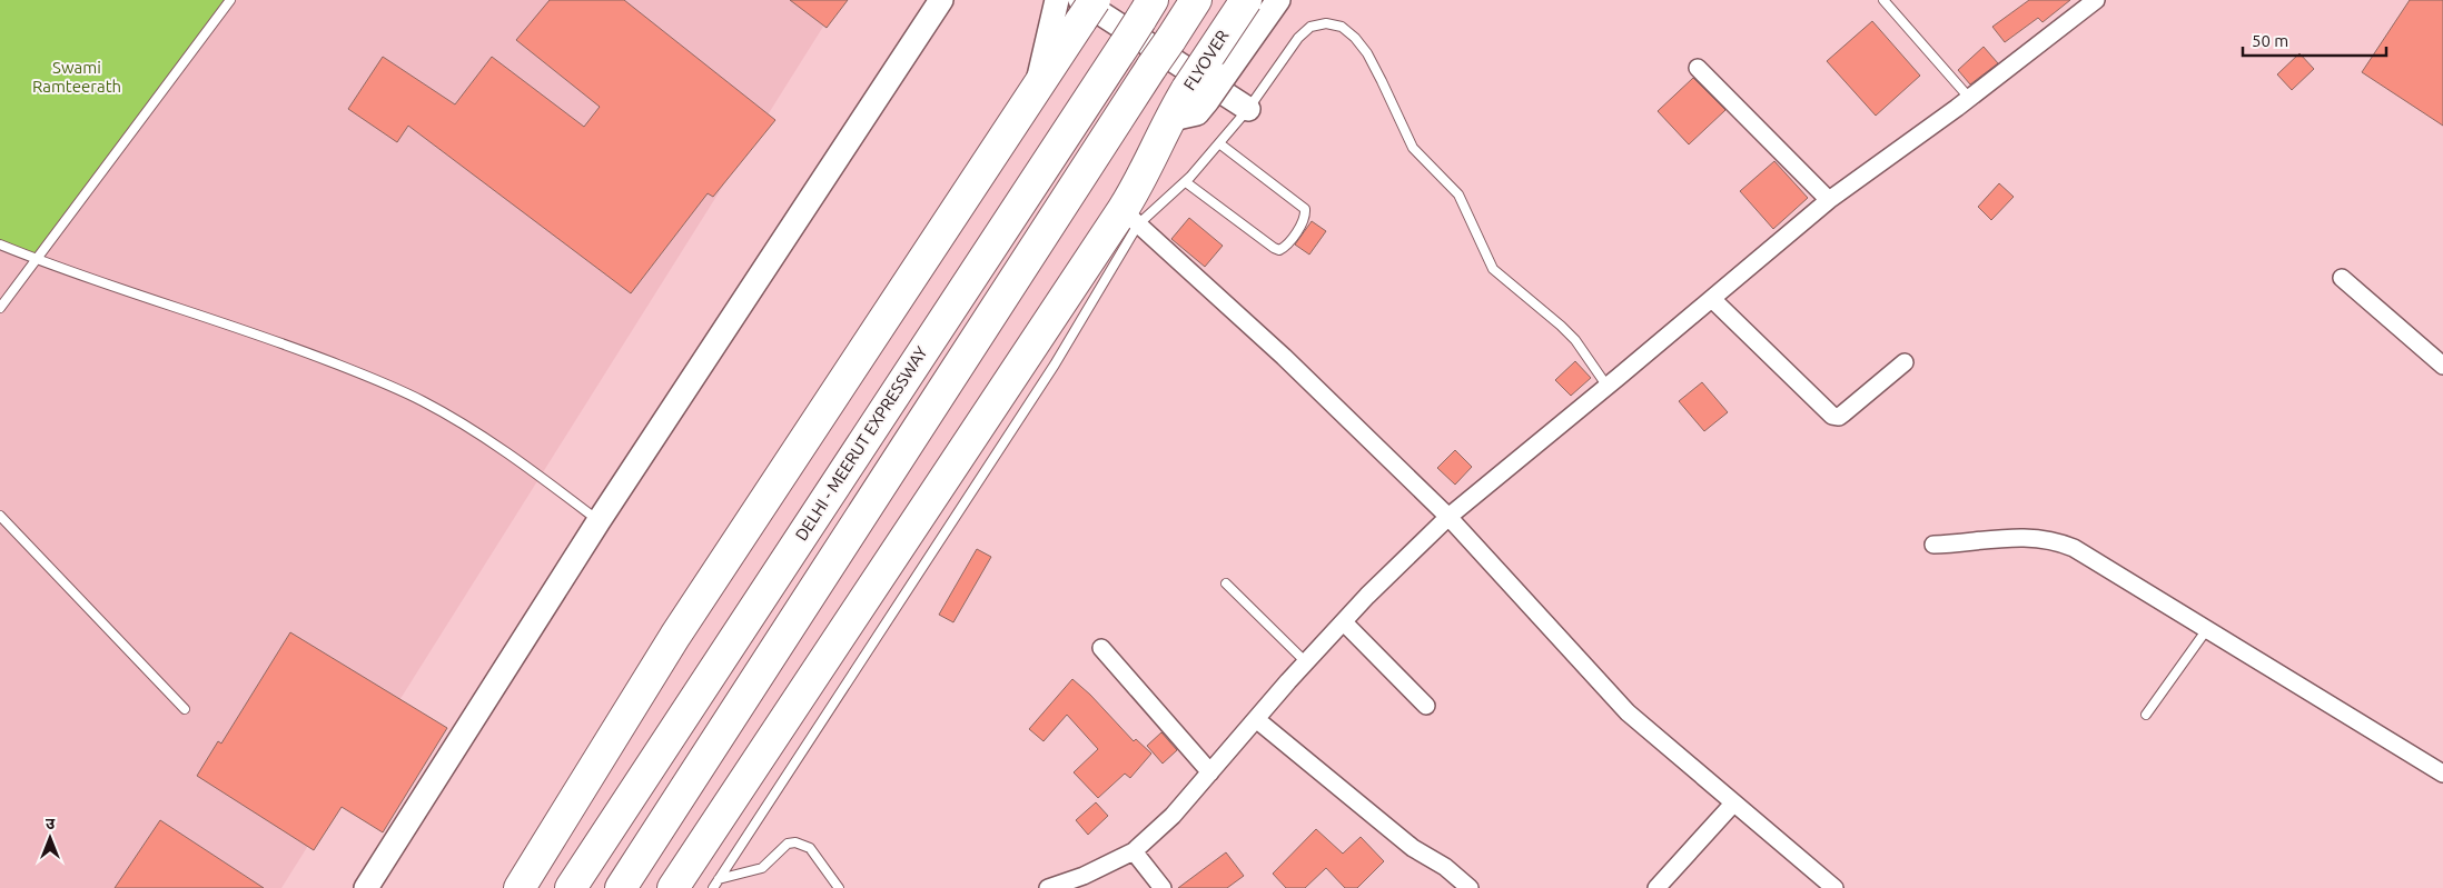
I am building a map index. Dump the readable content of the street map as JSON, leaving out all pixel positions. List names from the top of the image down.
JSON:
{
  "streets": {
    "highway": ["FLYOVER", "DELHI - MEERUT EXPRESSWAY"]
  },
  "parks": ["Swami Ramteerath"],
  "scale_bar": "50 m",
  "north": "top"
}
